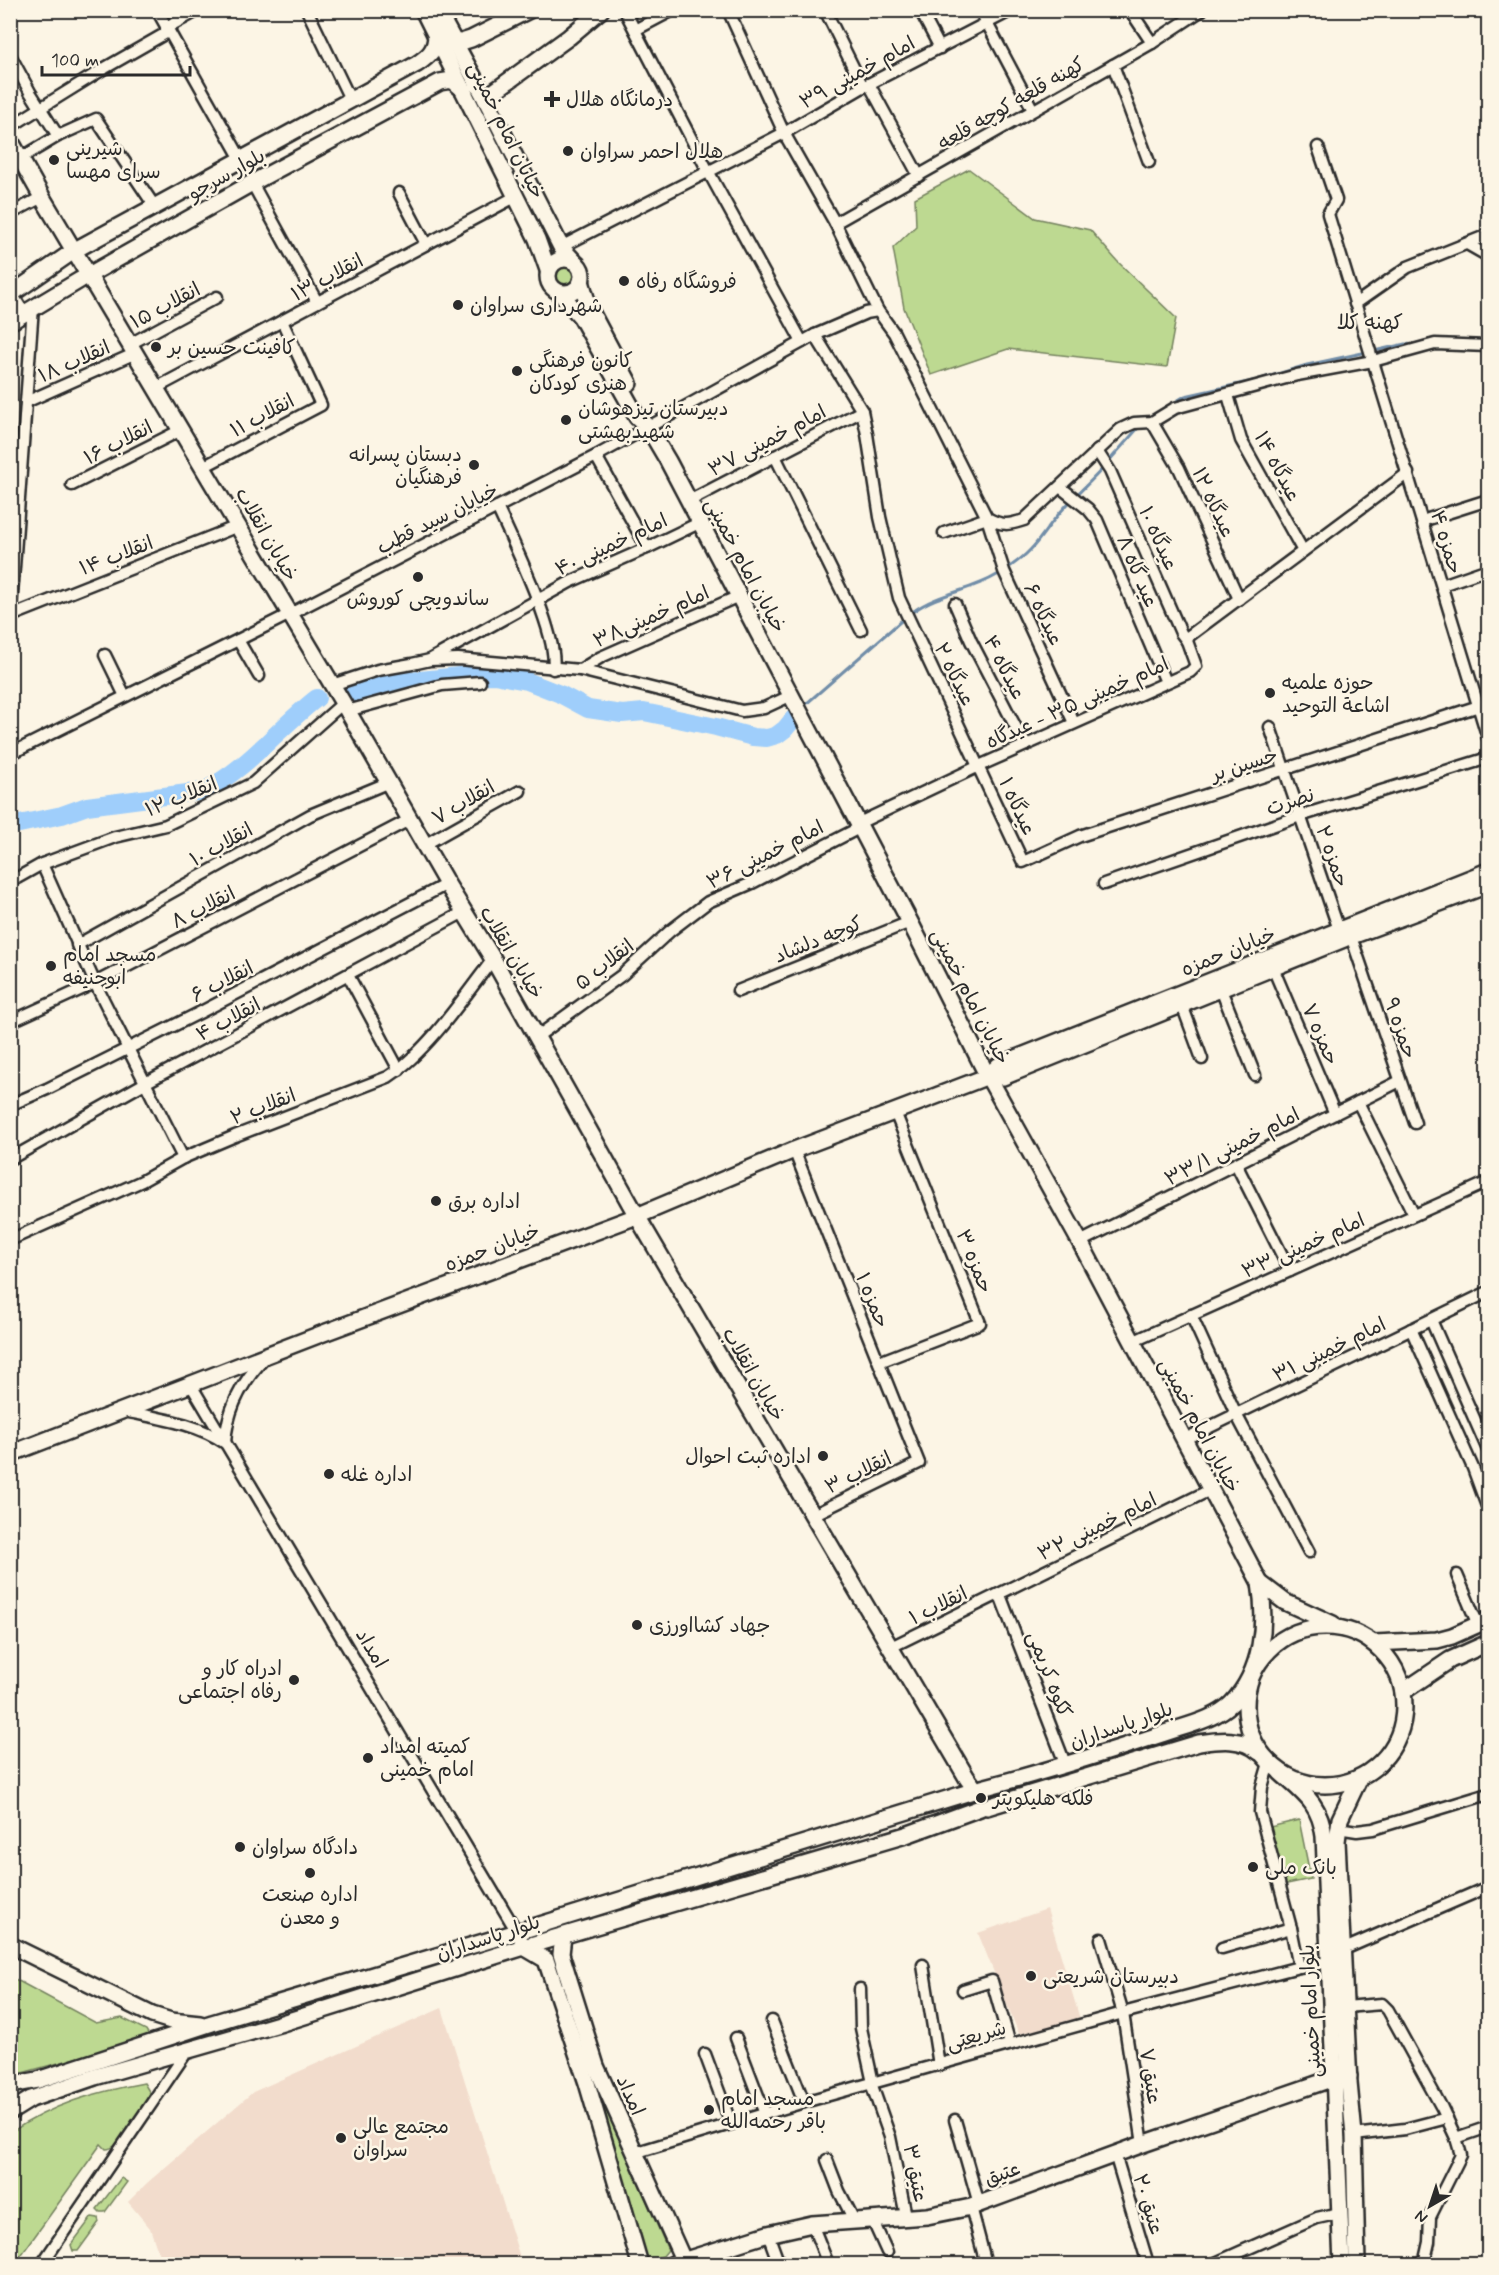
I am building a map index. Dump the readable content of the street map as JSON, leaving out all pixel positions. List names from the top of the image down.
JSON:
{
  "streets": {
    "main road": [
      "خیابان امام خمینی",
      "بلوار سرجو",
      "خیابان انقلاب",
      "خیابان حمزه",
      "امداد",
      "بلوار پاسداران",
      "بلوار امام خمینی",
      "عتیق"
    ],
    "street": [
      "امام خمینی ۳۹",
      "کهنه قلعه کوچه قلعه",
      "انقلاب ۱۳",
      "انقلاب ۱۵",
      "انقلاب ۱۸",
      "انقلاب ۱۱",
      "امام خمینی ۳۷",
      "انقلاب ۱۶",
      "عیدگاه ۱۴",
      "عیدگاه ۱۲",
      "خیابان سید قطب",
      "عیدگاه ۱۰",
      "حمزه ۴",
      "امام خمینی ۴۰",
      "انقلاب ۱۴",
      "عید گاه ۸",
      "عیدگاه ۶",
      "امام خمینی۳۸",
      "عیدگاه ۴",
      "عیدگاه ۲",
      "امام خمینی ۳۵ - عیدگاه",
      "حسین بر",
      "انقلاب ۱۲",
      "نصرت",
      "انقلاب ۷",
      "عیدگاه ۱",
      "انقلاب ۱۰",
      "امام خمینی ۳۶",
      "حمزه ۲",
      "انقلاب ۸",
      "کوچه دلشاد",
      "انقلاب ۵",
      "انقلاب ۶",
      "انقلاب ۴",
      "حمزه ۹",
      "حمزه ۷",
      "انقلاب ۲",
      "امام خمینی ۳۳/۱",
      "امام خمینی ۳۳",
      "حمزه ۳",
      "حمزه ۱",
      "امام خمینی ۳۱",
      "انقلاب ۳",
      "امام خمینی ۳۲",
      "انقلاب ۱",
      "ککوه کریمی",
      "شریعتی",
      "عتیق ۷",
      "عتیق ۳",
      "عتیق ۲۰"
    ]
  },
  "crossings": [
    ["امام خمینی ۳۹", "خیابان امام خمینی"],
    ["امام خمینی ۳۹", "عیدگاه ۶"],
    ["کهنه قلعه کوچه قلعه", "عیدگاه ۶"],
    ["خیابان امام خمینی", "انقلاب ۱۳"],
    ["خیابان امام خمینی", "امام خمینی ۳۷"],
    ["خیابان امام خمینی", "خیابان سید قطب"],
    ["خیابان امام خمینی", "امام خمینی ۴۰"],
    ["خیابان امام خمینی", "امام خمینی۳۸"],
    ["خیابان امام خمینی", "امام خمینی ۳۵ - عیدگاه"],
    ["خیابان امام خمینی", "امام خمینی ۳۶"],
    ["خیابان امام خمینی", "کوچه دلشاد"],
    ["خیابان امام خمینی", "خیابان حمزه"],
    ["خیابان امام خمینی", "امام خمینی ۳۳/۱"],
    ["خیابان امام خمینی", "امام خمینی ۳۳"],
    ["خیابان امام خمینی", "امام خمینی ۳۱"],
    ["خیابان امام خمینی", "امام خمینی ۳۲"],
    ["بلوار سرجو", "خیابان انقلاب"],
    ["انقلاب ۱۳", "انقلاب ۱۱"],
    ["انقلاب ۱۳", "خیابان انقلاب"],
    ["انقلاب ۱۵", "انقلاب ۱۸"],
    ["انقلاب ۱۵", "خیابان انقلاب"],
    ["انقلاب ۱۸", "خیابان انقلاب"],
    ["انقلاب ۱۱", "خیابان انقلاب"],
    ["امام خمینی ۳۷", "عیدگاه ۲"],
    ["انقلاب ۱۶", "خیابان انقلاب"],
    ["عیدگاه ۱۴", "امام خمینی ۳۵ - عیدگاه"],
    ["عیدگاه ۱۲", "امام خمینی ۳۵ - عیدگاه"],
    ["خیابان سید قطب", "خیابان انقلاب"],
    ["خیابان سید قطب", "عیدگاه ۶"],
    ["خیابان سید قطب", "عیدگاه ۲"],
    ["خیابان انقلاب", "انقلاب ۱۴"],
    ["خیابان انقلاب", "انقلاب ۱۲"],
    ["خیابان انقلاب", "انقلاب ۷"],
    ["خیابان انقلاب", "انقلاب ۱۰"],
    ["خیابان انقلاب", "انقلاب ۸"],
    ["خیابان انقلاب", "خیابان حمزه"],
    ["خیابان انقلاب", "انقلاب ۵"],
    ["خیابان انقلاب", "انقلاب ۶"],
    ["خیابان انقلاب", "انقلاب ۴"],
    ["خیابان انقلاب", "انقلاب ۲"],
    ["خیابان انقلاب", "انقلاب ۳"],
    ["خیابان انقلاب", "انقلاب ۱"],
    ["خیابان انقلاب", "بلوار پاسداران"],
    ["عیدگاه ۱۰", "امام خمینی ۳۵ - عیدگاه"],
    ["حمزه ۴", "امام خمینی ۳۵ - عیدگاه"],
    ["حمزه ۴", "حسین بر"],
    ["عید گاه ۸", "امام خمینی ۳۵ - عیدگاه"],
    ["عیدگاه ۶", "امام خمینی ۳۵ - عیدگاه"],
    ["عیدگاه ۴", "امام خمینی ۳۵ - عیدگاه"],
    ["عیدگاه ۲", "امام خمینی ۳۵ - عیدگاه"],
    ["عیدگاه ۲", "عیدگاه ۱"],
    ["امام خمینی ۳۵ - عیدگاه", "عیدگاه ۱"],
    ["امام خمینی ۳۵ - عیدگاه", "امام خمینی ۳۶"],
    ["حسین بر", "عیدگاه ۱"],
    ["حسین بر", "حمزه ۲"],
    ["نصرت", "حمزه ۲"],
    ["امام خمینی ۳۶", "انقلاب ۵"],
    ["حمزه ۲", "خیابان حمزه"],
    ["حمزه ۲", "حمزه ۹"],
    ["خیابان حمزه", "حمزه ۹"],
    ["خیابان حمزه", "حمزه ۷"],
    ["خیابان حمزه", "حمزه ۳"],
    ["خیابان حمزه", "حمزه ۱"],
    ["خیابان حمزه", "امداد"],
    ["حمزه ۹", "امام خمینی ۳۳/۱"],
    ["حمزه ۷", "امام خمینی ۳۳/۱"],
    ["حمزه ۳", "حمزه ۱"],
    ["حمزه ۱", "انقلاب ۳"],
    ["امام خمینی ۳۲", "انقلاب ۱"],
    ["امام خمینی ۳۲", "ککوه کریمی"],
    ["انقلاب ۱", "ککوه کریمی"],
    ["امداد", "بلوار پاسداران"],
    ["امداد", "شریعتی"],
    ["امداد", "عتیق"],
    ["ککوه کریمی", "بلوار پاسداران"],
    ["بلوار پاسداران", "بلوار امام خمینی"],
    ["بلوار امام خمینی", "شریعتی"],
    ["بلوار امام خمینی", "عتیق"],
    ["شریعتی", "عتیق ۷"],
    ["شریعتی", "عتیق ۳"],
    ["عتیق ۷", "عتیق"],
    ["عتیق ۳", "عتیق"],
    ["عتیق", "عتیق ۲۰"]
  ],
  "districts": ["کهنه کلا"],
  "places": {
    "health": ["درمانگاه هلال"],
    "other": [
      "هلال احمر سراوان",
      "شیرینی سرای مهسا",
      "فروشگاه رفاه",
      "شهرداری سراوان",
      "کافینت حسین بر",
      "کانون فرهنگی هنری کودکان",
      "دبیرستان تیزهوشان شهیدبهشتی",
      "دبستان پسرانه فرهنگیان",
      "ساندویچی کوروش",
      "حوزه علمیه اشاعة التوحید",
      "مسجد امام ابوحنیفه",
      "اداره برق",
      "اداره ثبت احوال",
      "اداره غله",
      "جهاد کشااورزی",
      "ادراه کار و رفاه اجتماعی",
      "کمیته امداد امام خمینی",
      "فلکه هلیکوپتر",
      "دادگاه سراوان",
      "بانک ملی",
      "اداره صنعت و معدن",
      "دبیرستان شریعتی",
      "مسجد امام باقر رحمه‌الله",
      "مجتمع عالی سراوان"
    ]
  },
  "scale_bar": "100 m",
  "north": "bottom left"
}
